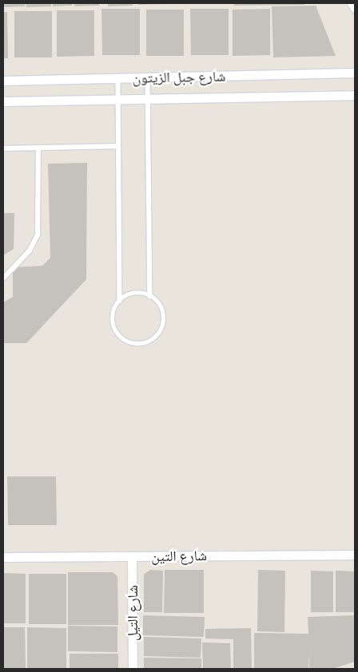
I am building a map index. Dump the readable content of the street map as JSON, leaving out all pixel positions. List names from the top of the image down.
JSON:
{
  "streets": {
    "street": ["شارع جبل الزيتون", "شارع التين", "شارع التيل"]
  },
  "crossings": [
    ["شارع التين", "شارع التيل"]
  ]
}
